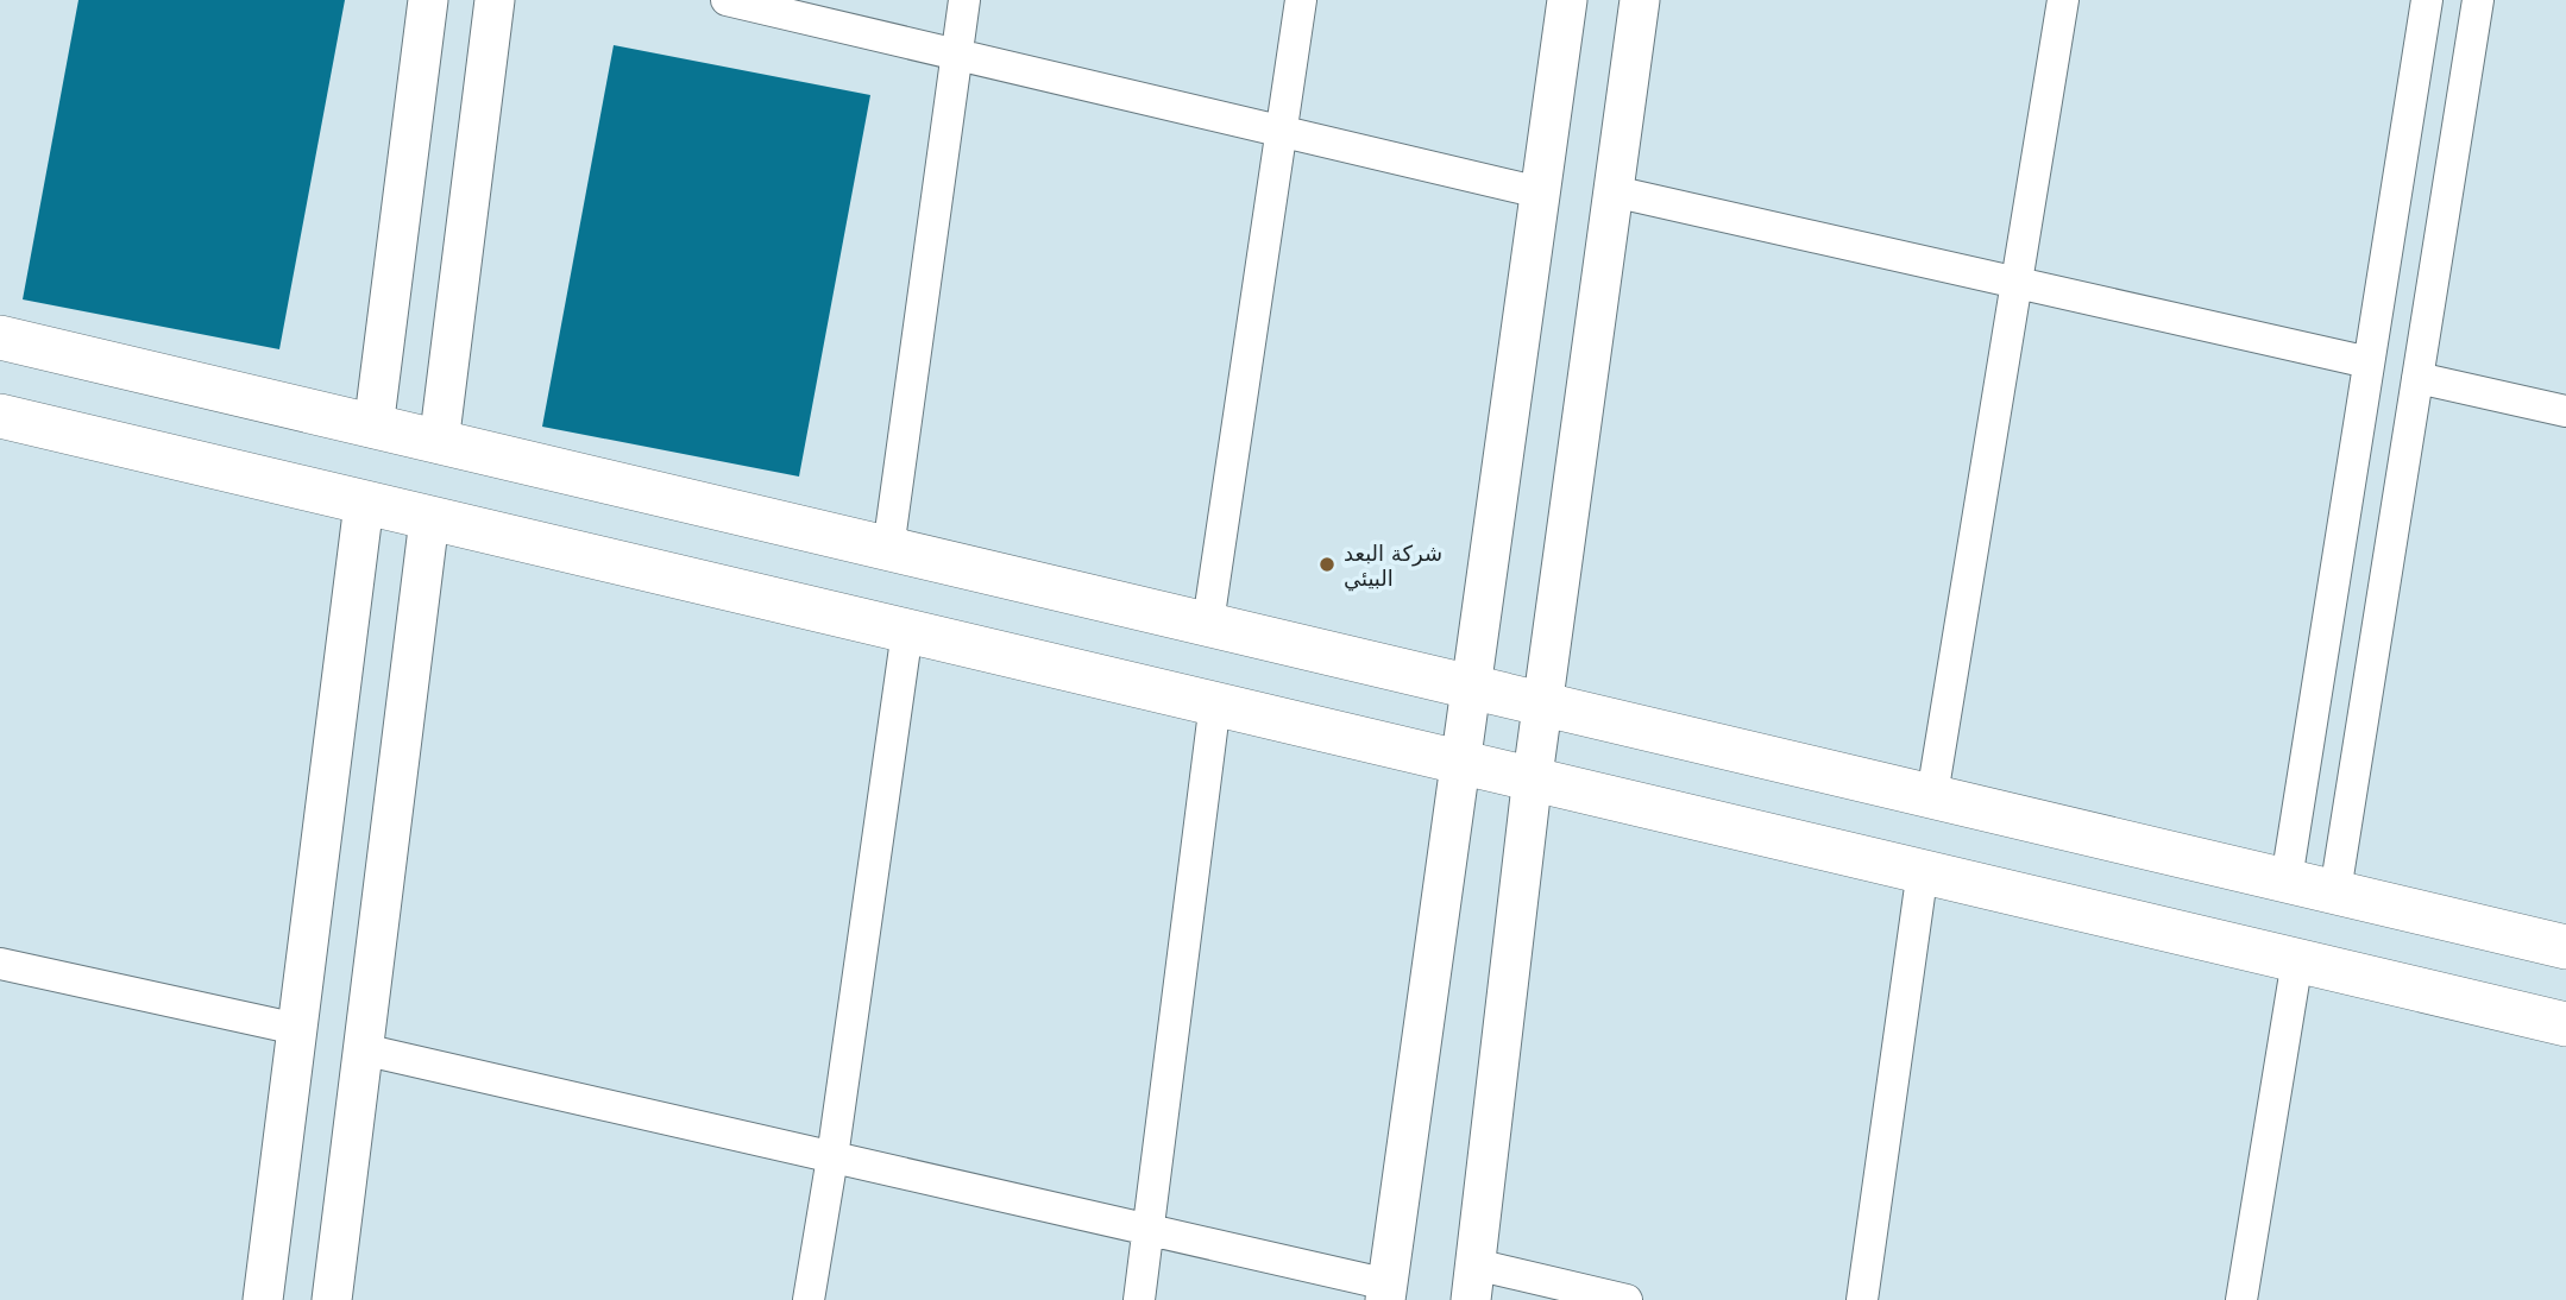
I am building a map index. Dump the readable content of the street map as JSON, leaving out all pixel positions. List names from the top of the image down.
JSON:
{
  "places": ["ِشركة البعد البيئي"]
}
